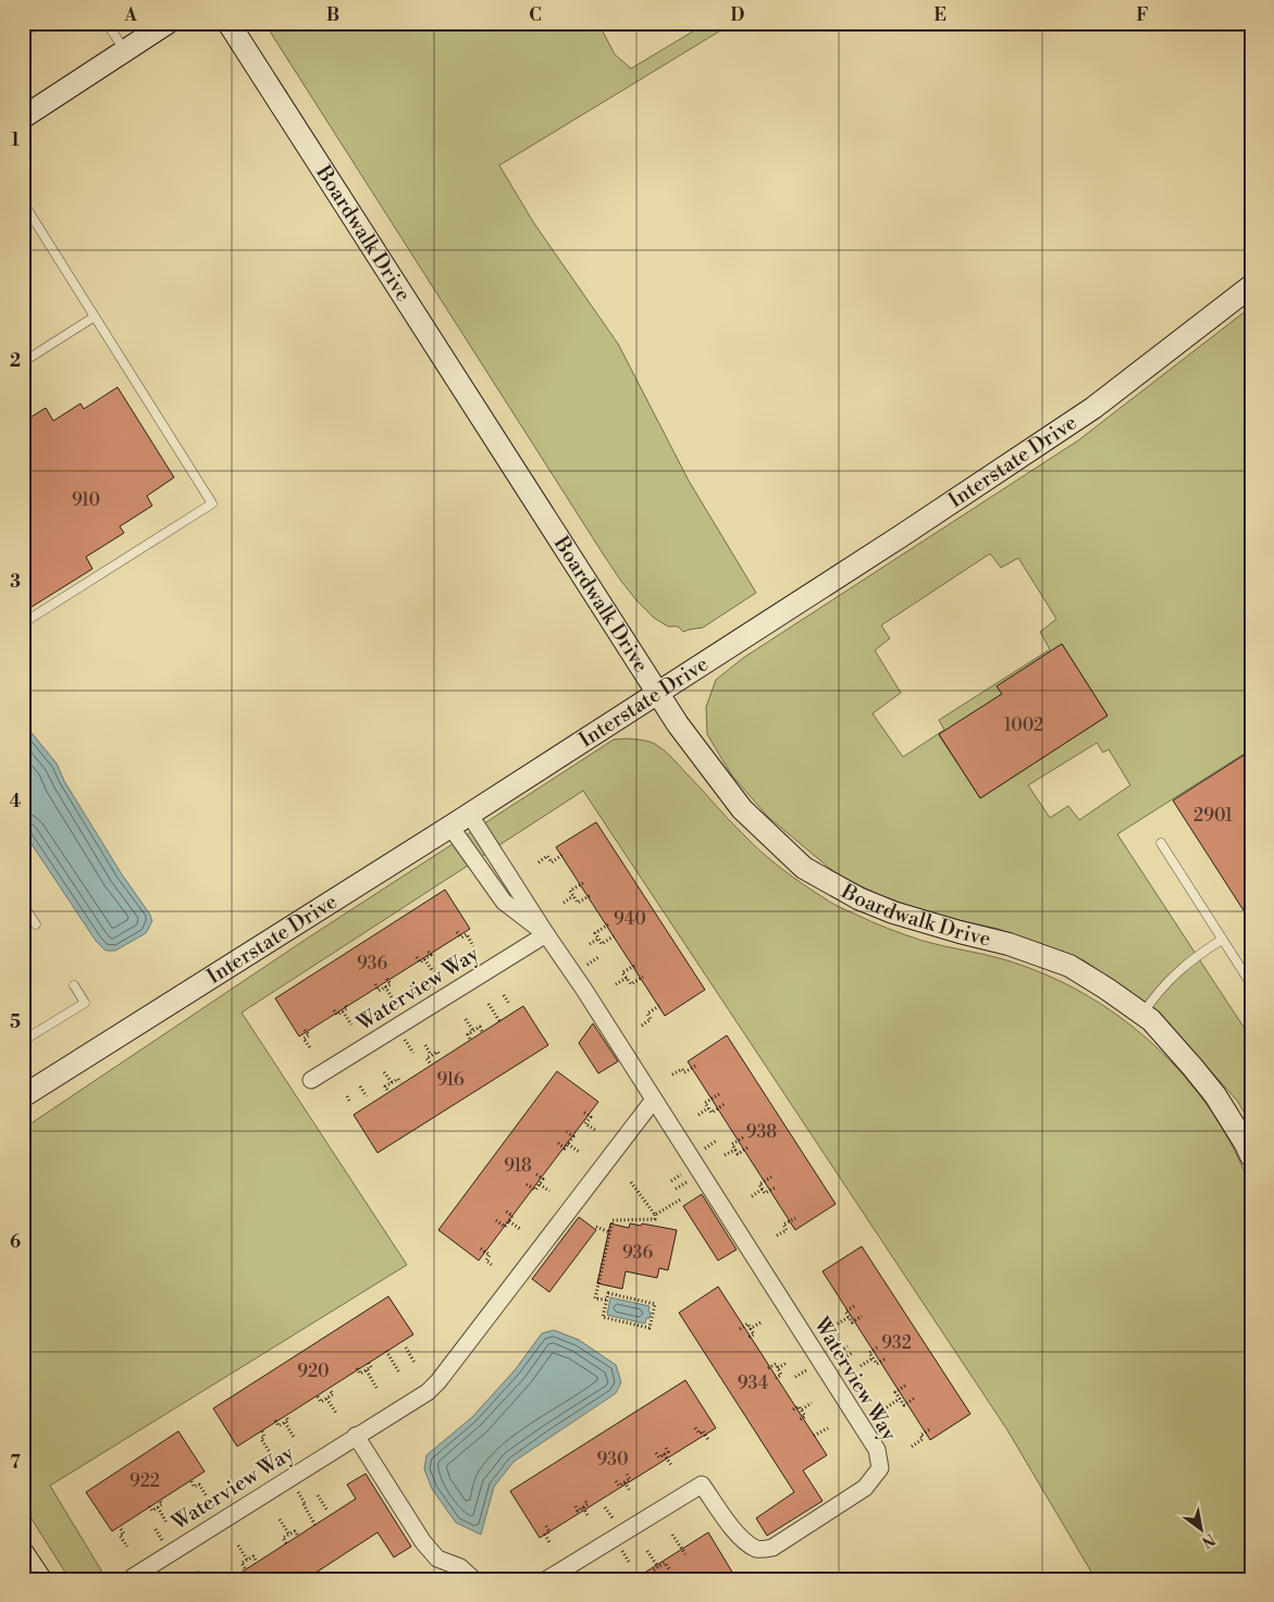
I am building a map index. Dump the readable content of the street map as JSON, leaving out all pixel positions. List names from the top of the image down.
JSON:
{
  "streets": {
    "street": ["Boardwalk Drive", "Interstate Drive", "Waterview Way"]
  },
  "crossings": [
    ["Boardwalk Drive", "Interstate Drive"],
    ["Interstate Drive", "Waterview Way"]
  ],
  "house_numbers": [
    "910",
    "1002",
    "2901",
    "940",
    "936",
    "916",
    "938",
    "918",
    "936",
    "932",
    "920",
    "934",
    "930",
    "922"
  ],
  "north": "bottom right",
  "grid": {
    "columns": [
      "A",
      "B",
      "C",
      "D",
      "E",
      "F"
    ],
    "rows": [
      "1",
      "2",
      "3",
      "4",
      "5",
      "6",
      "7"
    ]
  }
}
